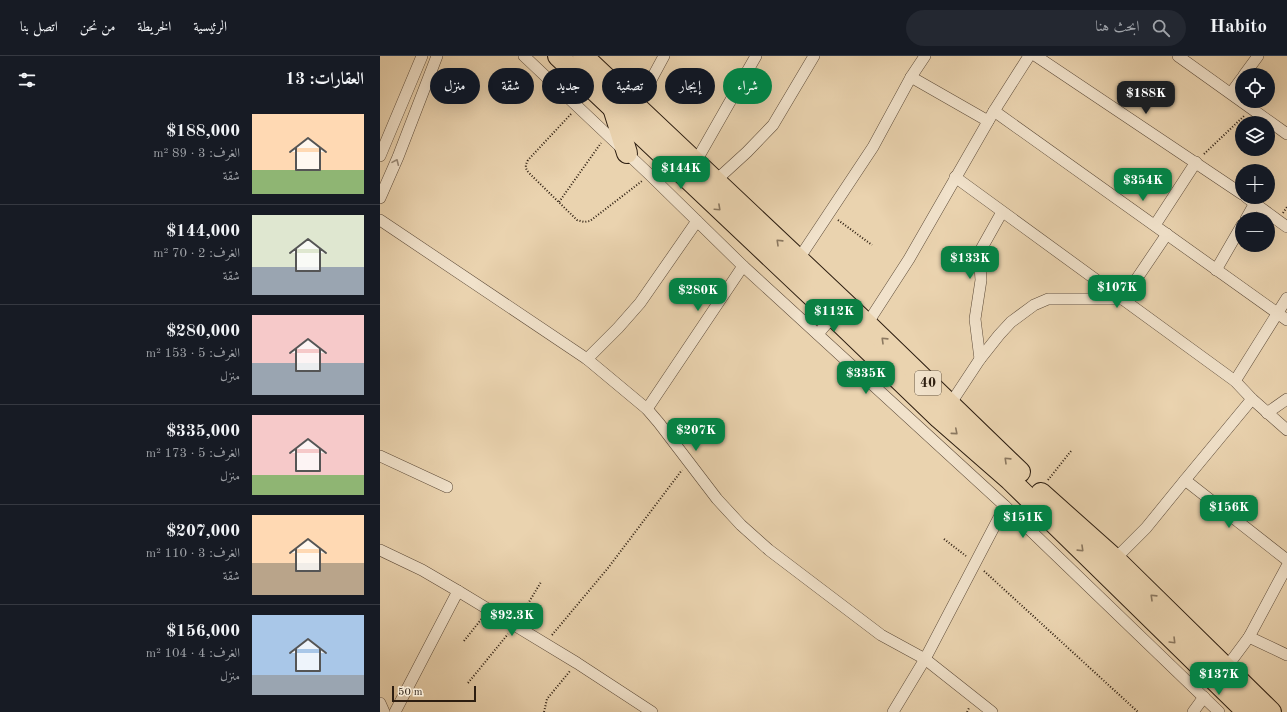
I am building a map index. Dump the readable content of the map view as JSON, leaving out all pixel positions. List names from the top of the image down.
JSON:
{
  "streets": {
    "highway": ["40"]
  },
  "scale_bar": "50 m",
  "page": {
    "header": "Habito",
    "search": "ابحث هنا",
    "nav": [
      "الرئيسية",
      "الخريطة",
      "من نحن",
      "اتصل بنا"
    ],
    "heading": "العقارات: 13",
    "map_buttons": ["+", "−"],
    "chip": [
      "شراء",
      "إيجار",
      "تصفية",
      "جديد",
      "شقة",
      "منزل"
    ],
    "price": [
      "$188K",
      "$144K",
      "$354K",
      "$133K",
      "$107K",
      "$280K",
      "$112K",
      "$335K",
      "$207K",
      "$156K",
      "$151K",
      "$92.3K",
      "$137K"
    ],
    "list": [
      {
        "name": "$188,000",
        "note": "الغرف: 3 · 89 m² · شقة"
      },
      {
        "name": "$144,000",
        "note": "الغرف: 2 · 70 m² · شقة"
      },
      {
        "name": "$280,000",
        "note": "الغرف: 5 · 153 m² · منزل"
      },
      {
        "name": "$335,000",
        "note": "الغرف: 5 · 173 m² · منزل"
      },
      {
        "name": "$207,000",
        "note": "الغرف: 3 · 110 m² · شقة"
      },
      {
        "name": "$156,000",
        "note": "الغرف: 4 · 104 m² · منزل"
      }
    ],
    "scale": "50 m"
  }
}
